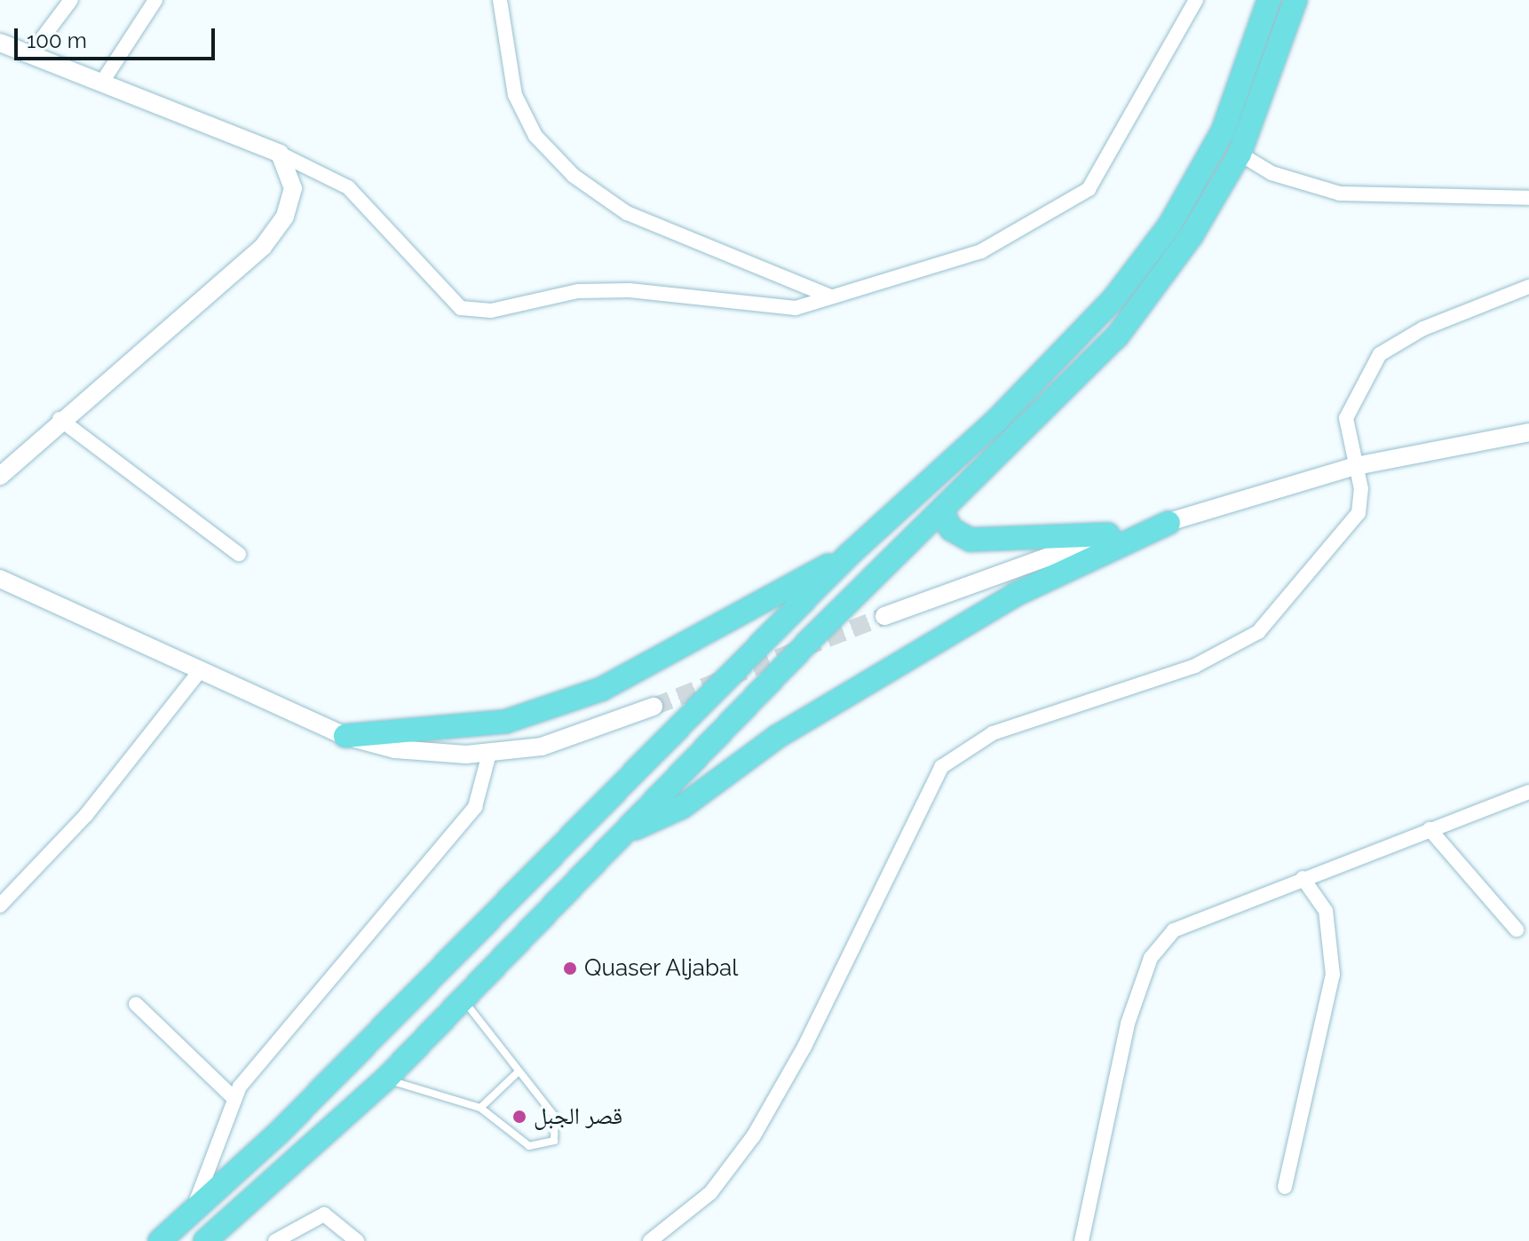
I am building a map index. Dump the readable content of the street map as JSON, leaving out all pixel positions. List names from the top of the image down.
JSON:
{
  "places": ["Quaser Aljabal", "قصر الجبل"],
  "scale_bar": "100 m"
}
